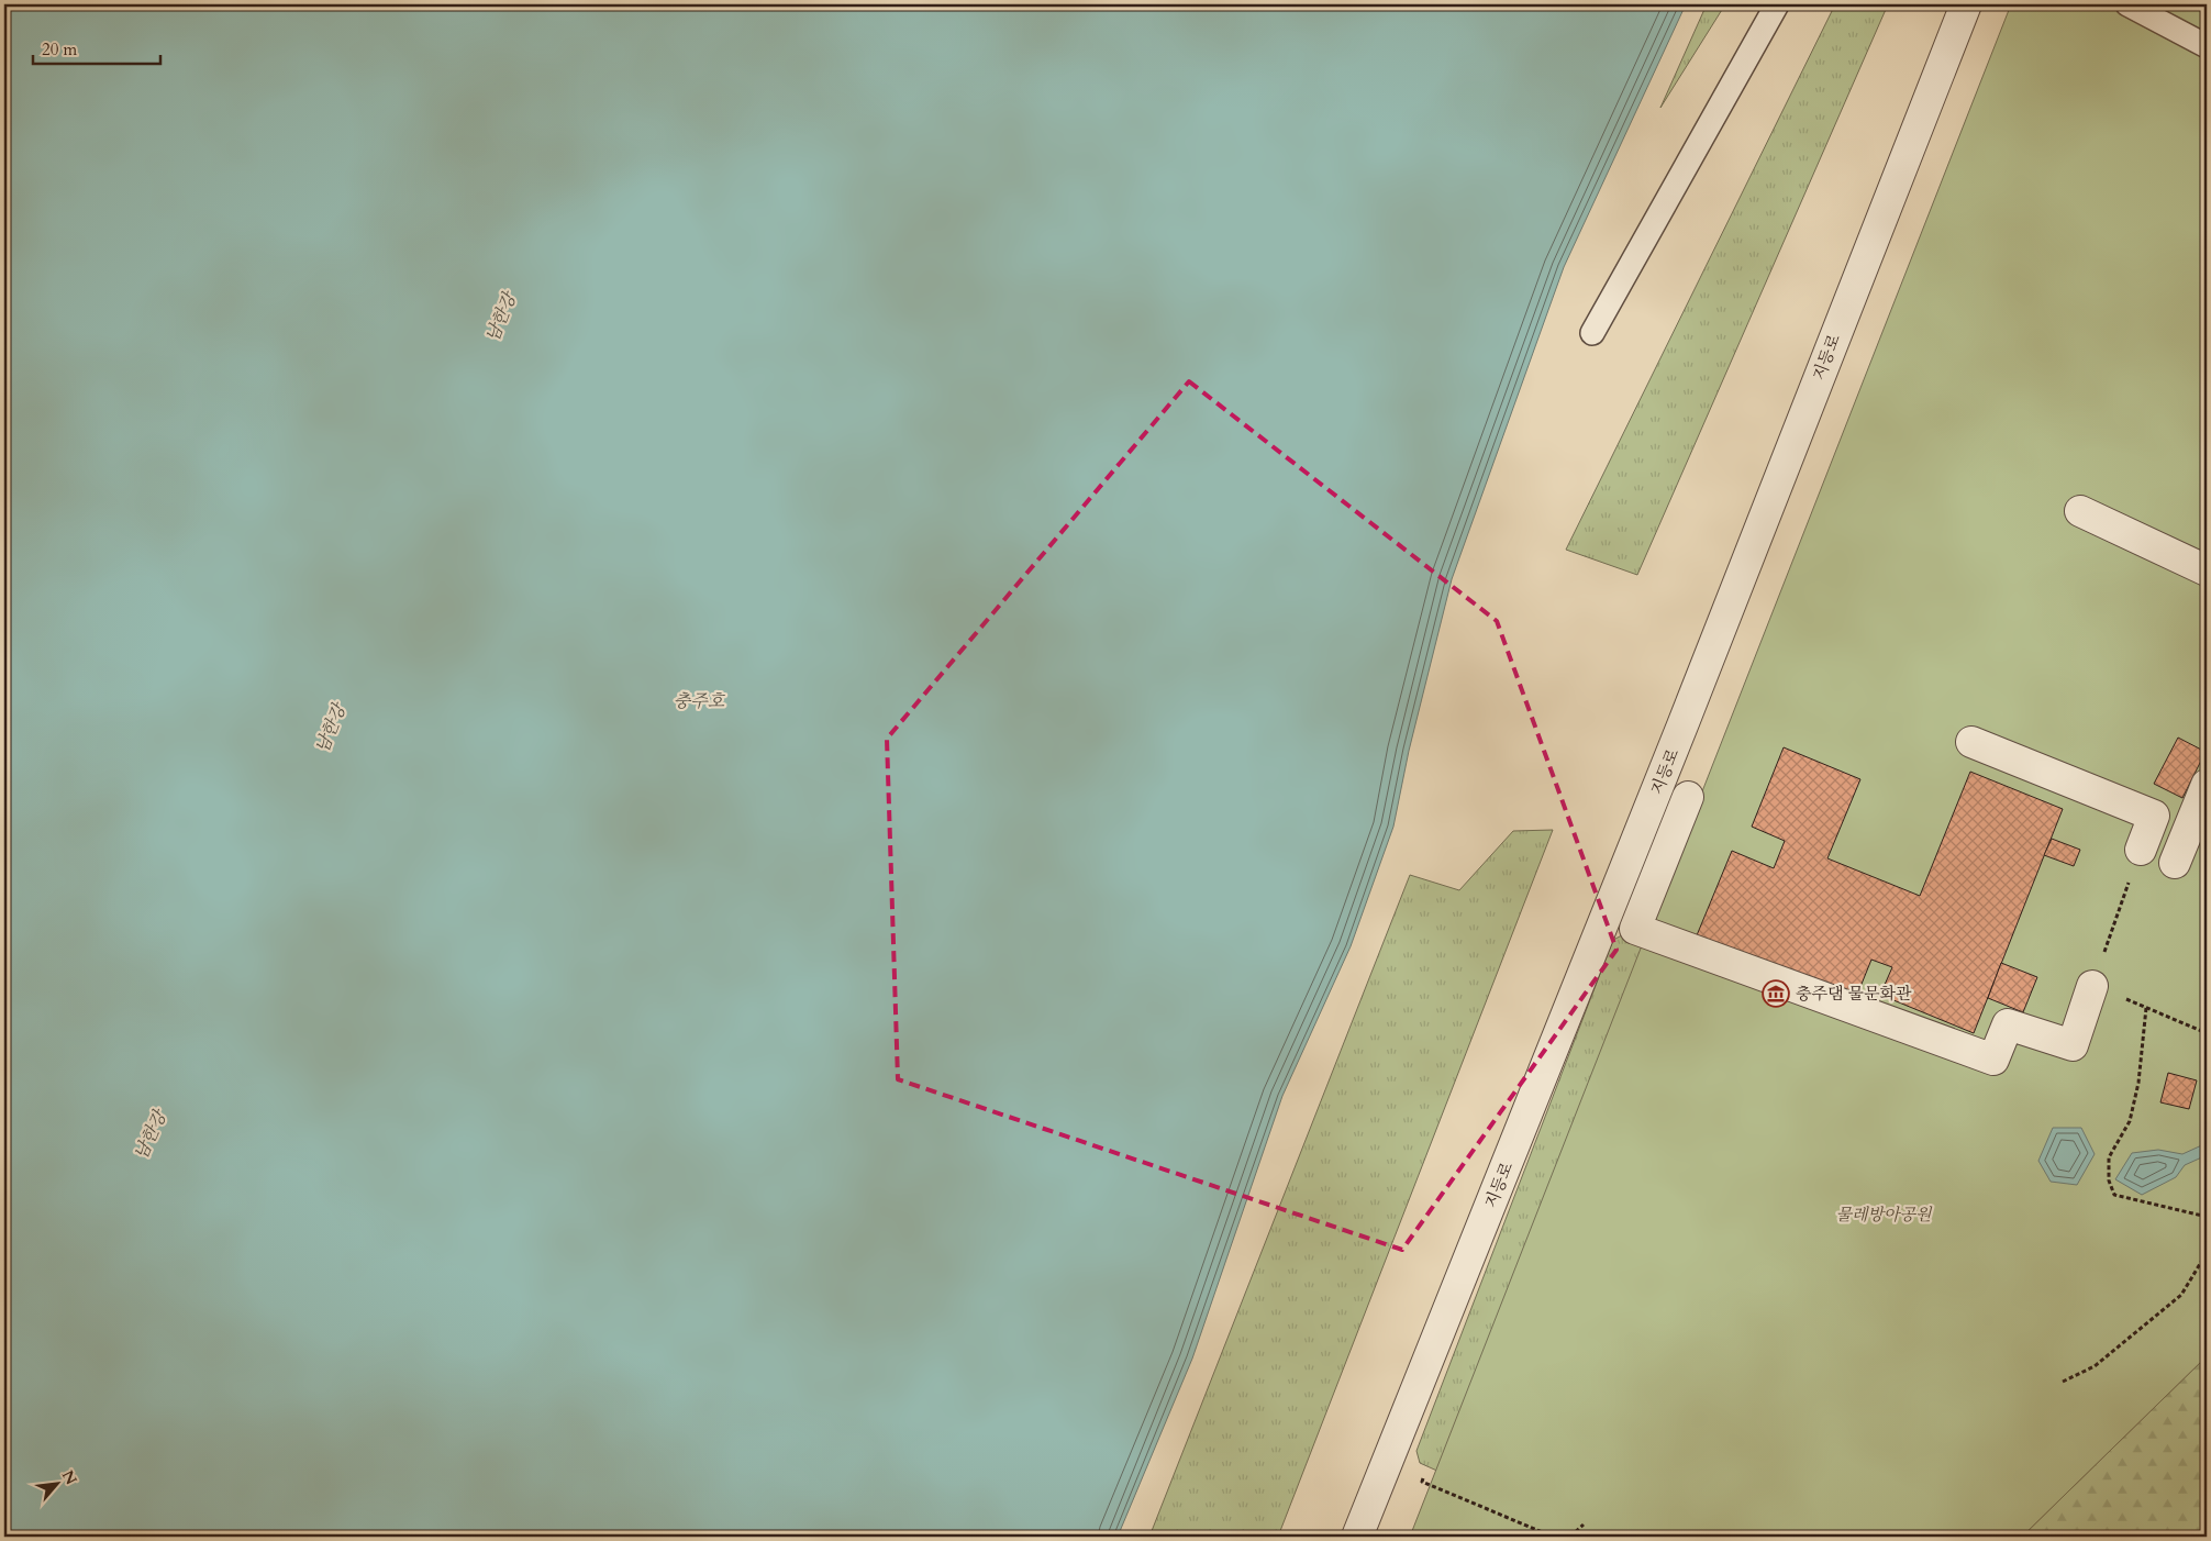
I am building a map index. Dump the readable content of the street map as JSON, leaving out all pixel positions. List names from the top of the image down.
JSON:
{
  "streets": {
    "street": ["지등로"]
  },
  "water": ["남한강", "충주호"],
  "parks": ["물레방아공원"],
  "places": {
    "museum": ["충주댐 물문화관"]
  },
  "scale_bar": "20 m",
  "north": "top right"
}
